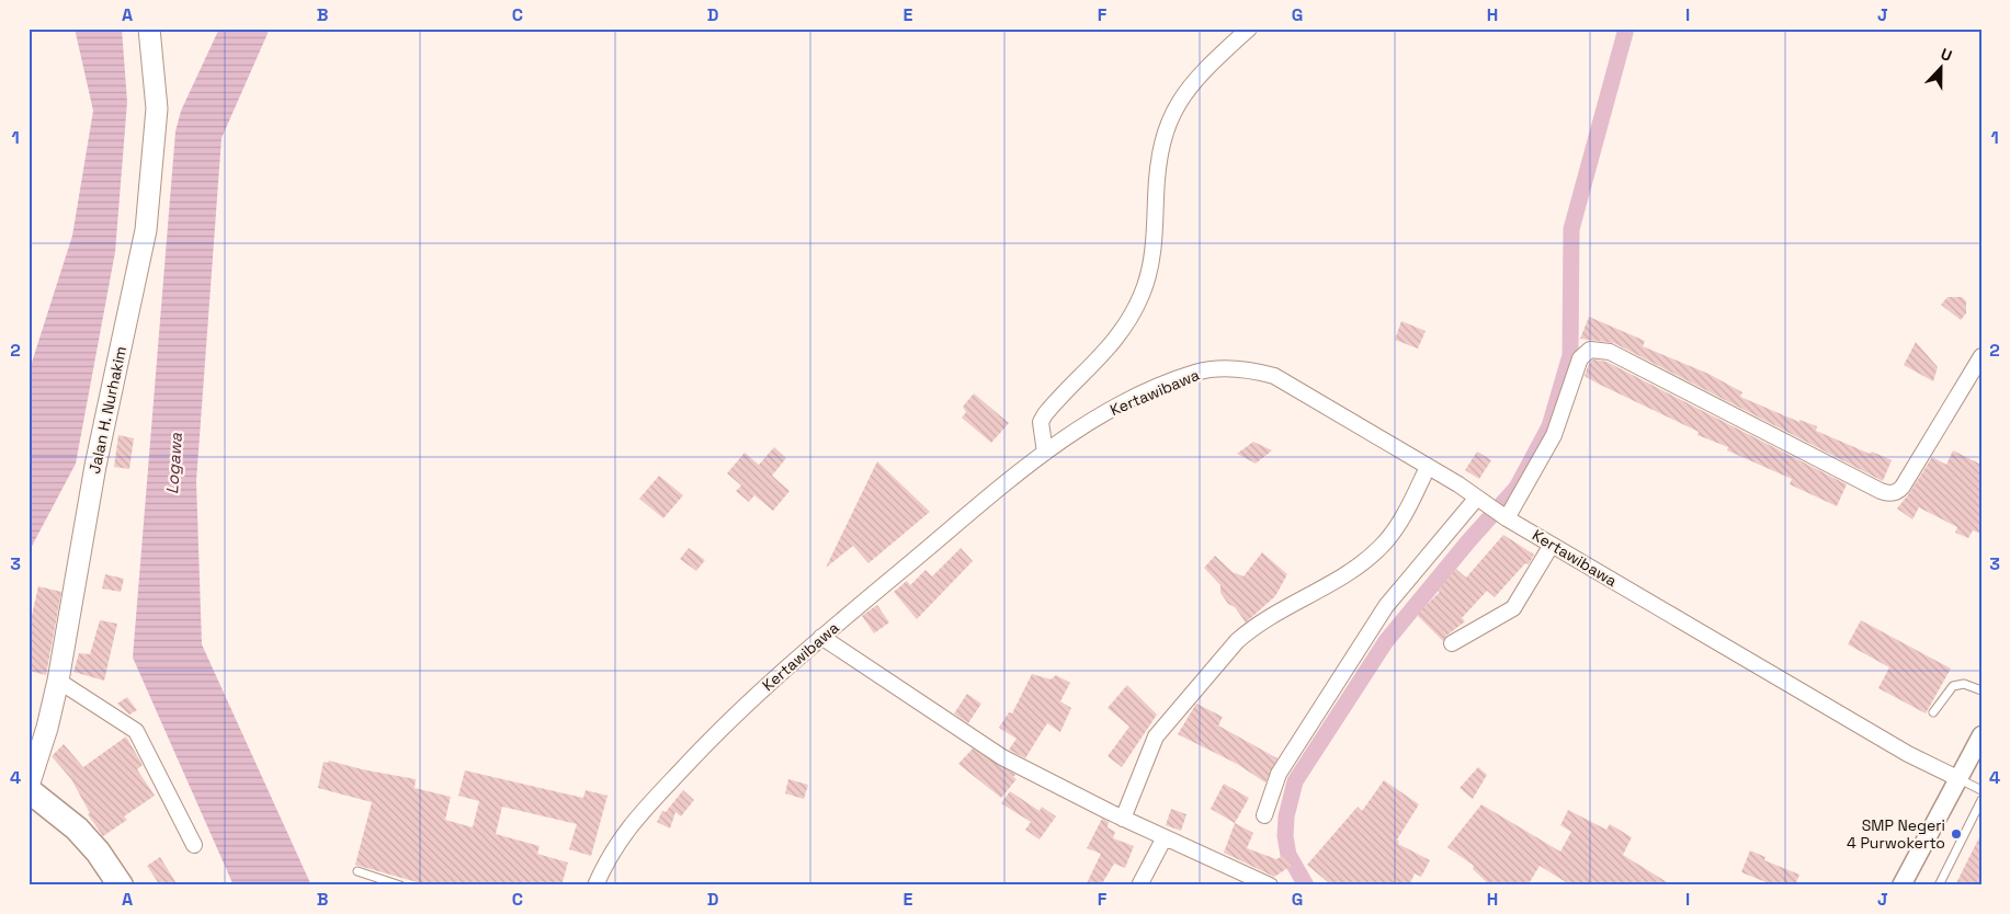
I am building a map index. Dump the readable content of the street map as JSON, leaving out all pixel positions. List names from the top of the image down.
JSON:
{
  "streets": {
    "main road": ["Jalan H. Nurhakim"],
    "street": ["Kertawibawa"]
  },
  "water": ["Logawa"],
  "places": ["SMP Negeri 4 Purwokerto"],
  "north": "top",
  "grid": {
    "columns": [
      "A",
      "B",
      "C",
      "D",
      "E",
      "F",
      "G",
      "H",
      "I",
      "J"
    ],
    "rows": [
      "1",
      "2",
      "3",
      "4"
    ]
  }
}
